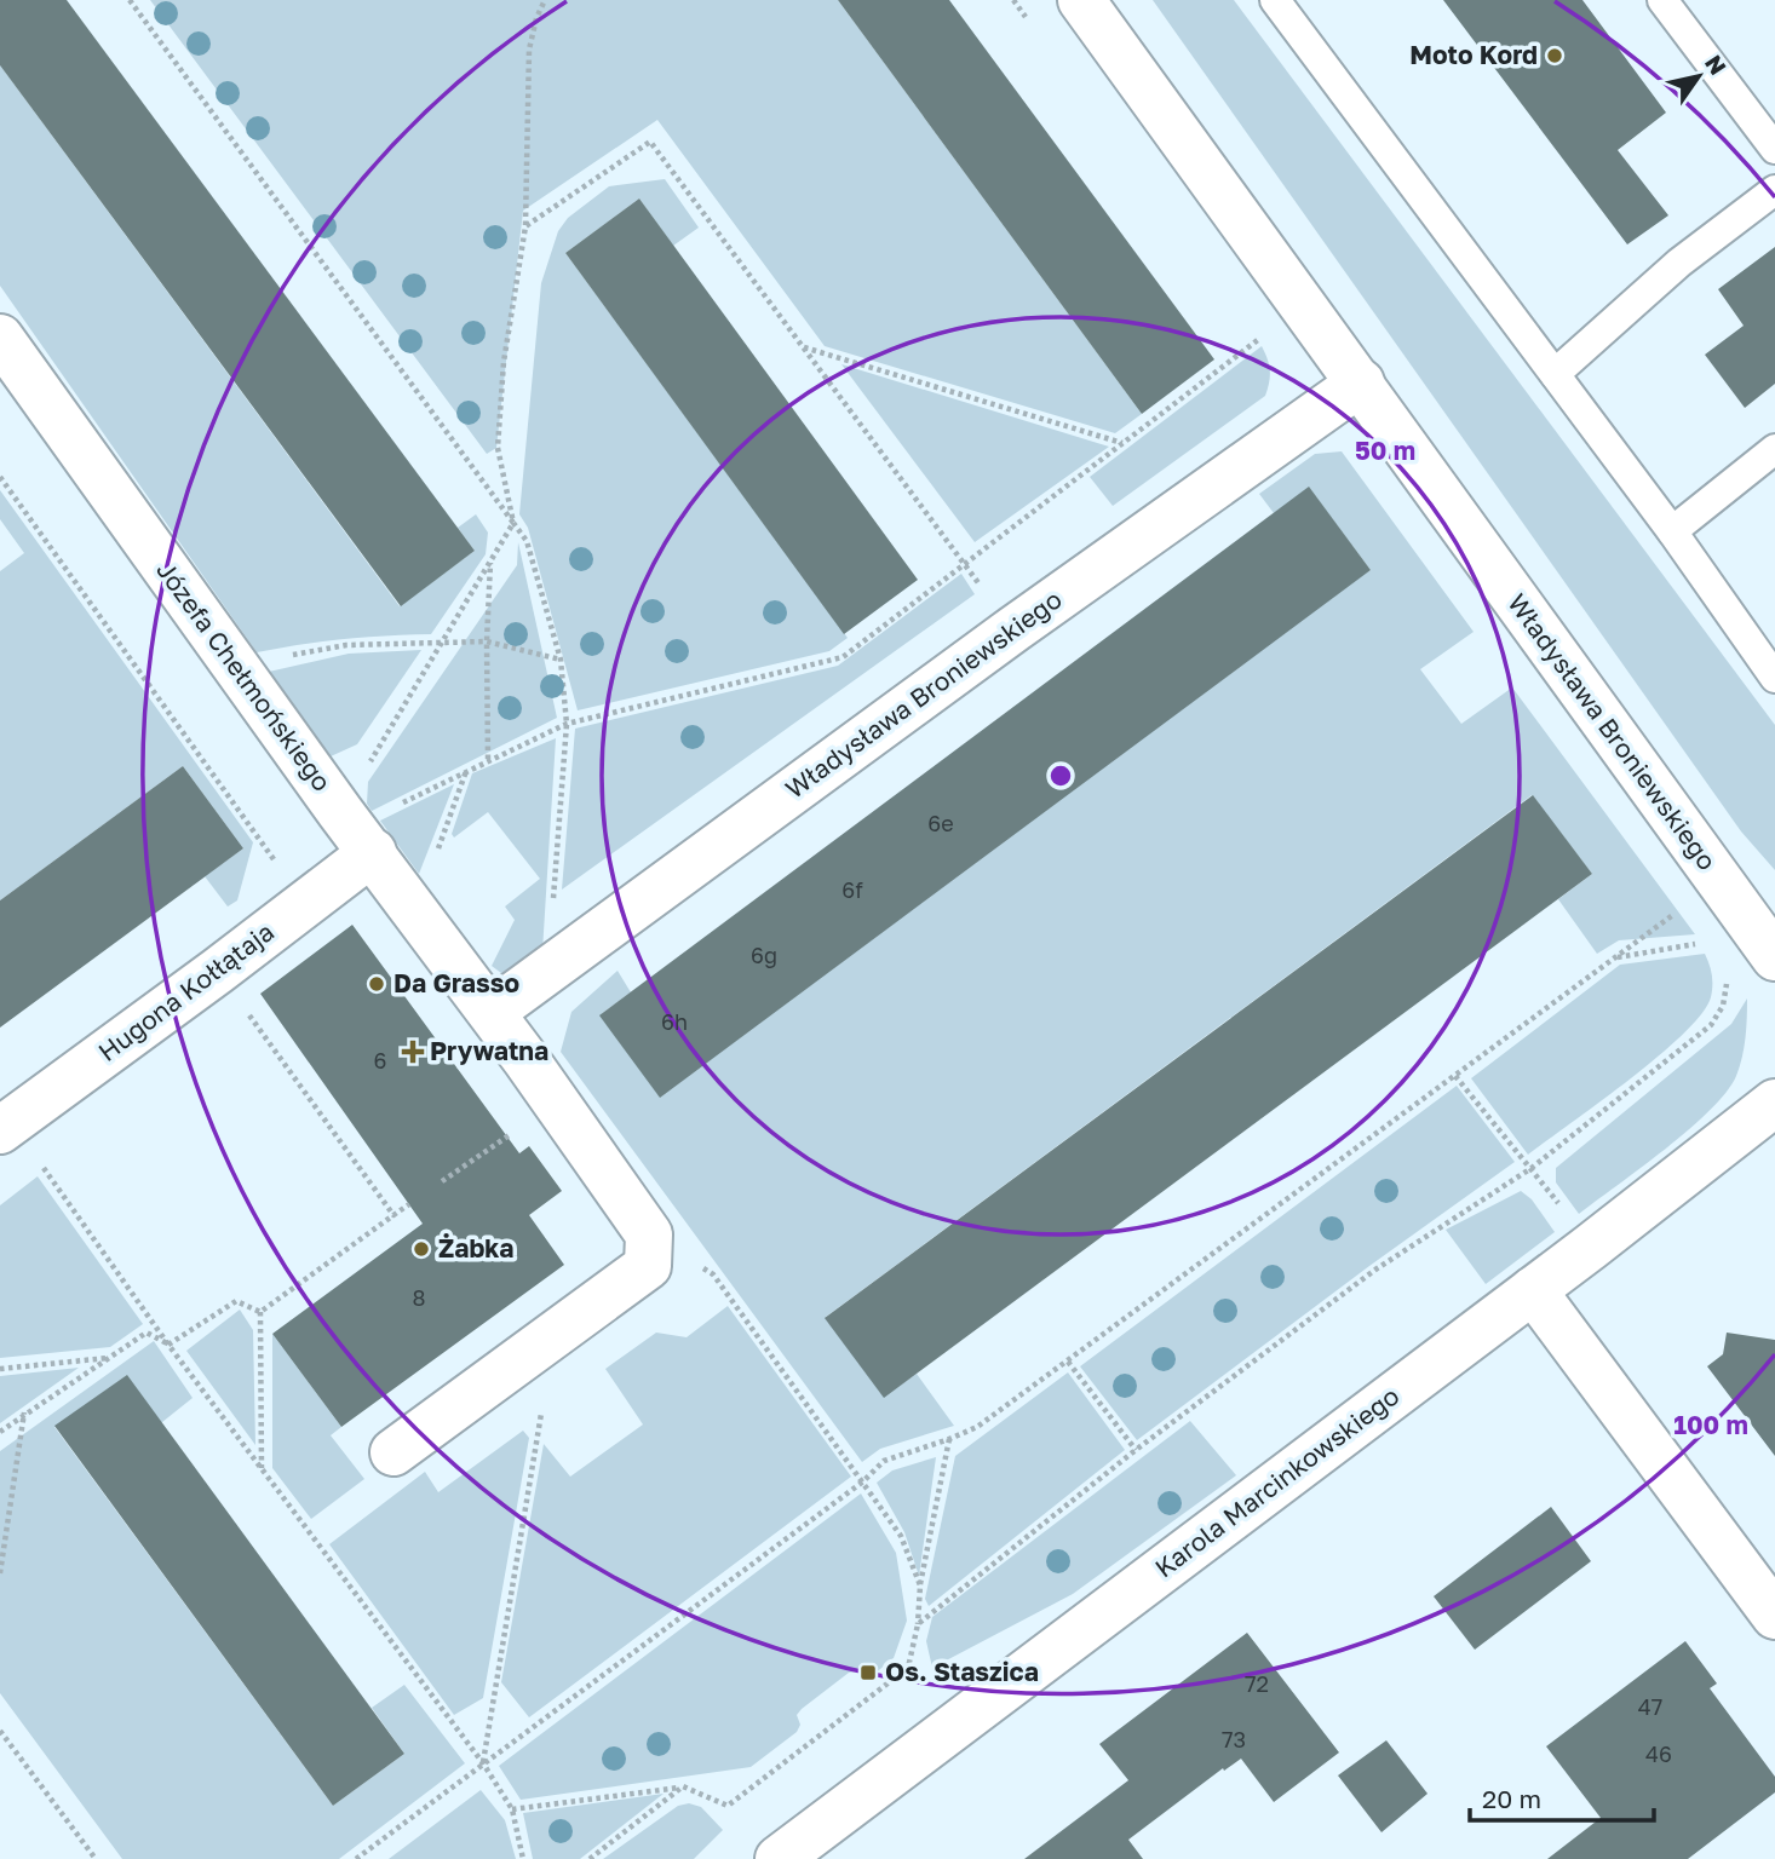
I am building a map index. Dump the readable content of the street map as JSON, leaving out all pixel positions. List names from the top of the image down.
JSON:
{
  "streets": {
    "street": [
      "Józefa Chełmońskiego",
      "Władysława Broniewskiego",
      "Hugona Kołłątaja",
      "Karola Marcinkowskiego"
    ]
  },
  "crossings": [
    ["Józefa Chełmońskiego", "Władysława Broniewskiego"],
    ["Józefa Chełmońskiego", "Hugona Kołłątaja"]
  ],
  "places": {
    "other": ["Moto Kord", "Da Grasso", "Żabka"],
    "health": ["Prywatna"],
    "transit": ["Os. Staszica"]
  },
  "house_numbers": [
    "6e",
    "6f",
    "6g",
    "6h",
    "6",
    "8",
    "72",
    "47",
    "73",
    "46"
  ],
  "scale_bar": "20 m",
  "north": "top right",
  "rings": ["50 m", "100 m"]
}
